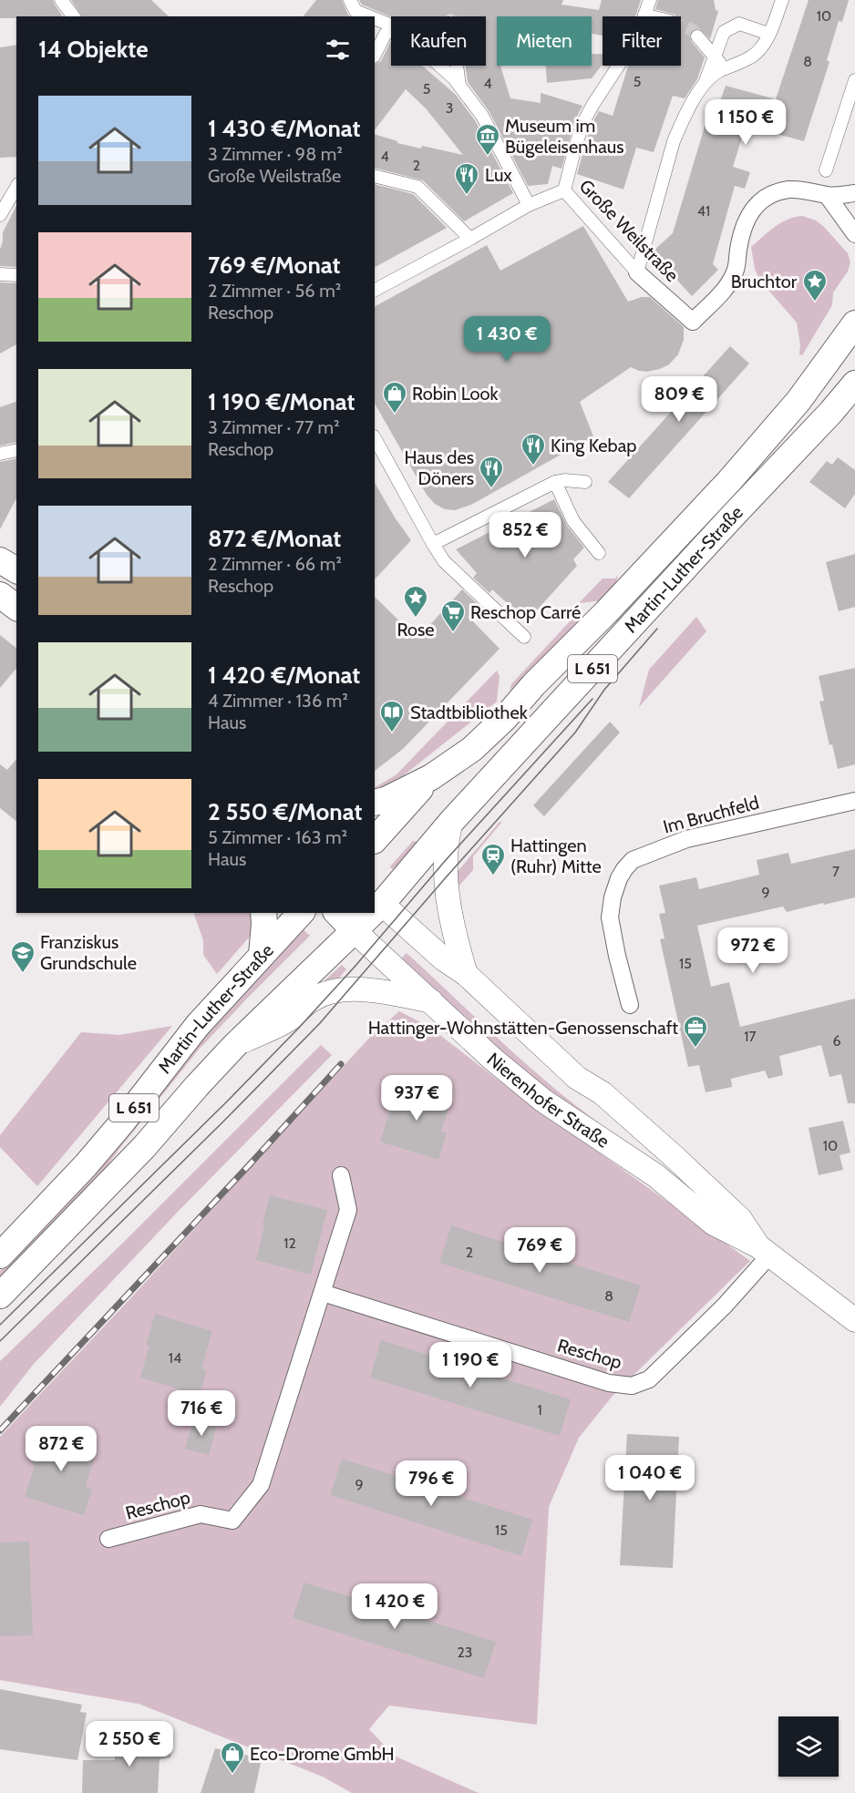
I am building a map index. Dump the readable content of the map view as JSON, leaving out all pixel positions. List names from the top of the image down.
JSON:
{
  "streets": {
    "main road": ["Martin-Luther-Straße", "L 651", "Nierenhofer Straße"],
    "street": ["Große Weilstraße", "Im Bruchfeld", "Reschop"]
  },
  "crossings": [
    ["Martin-Luther-Straße", "Nierenhofer Straße"],
    ["Nierenhofer Straße", "Reschop"]
  ],
  "places": {
    "museum": ["Museum im Bügeleisenhaus"],
    "restaurant": ["Lux", "King Kebap", "Haus des Döners"],
    "place": ["Bruchtor", "Rose"],
    "shop": ["Robin Look", "Eco-Drome GmbH"],
    "supermarket": ["Reschop Carré"],
    "library": ["Stadtbibliothek"],
    "station": ["Hattingen (Ruhr) Mitte"],
    "school or university": ["Franziskus Grundschule"],
    "office": ["Hattinger-Wohnstätten-Genossenschaft"]
  },
  "house_numbers": [
    "10",
    "8",
    "5",
    "4",
    "5",
    "3",
    "4",
    "2",
    "41",
    "7",
    "9",
    "15",
    "17",
    "6",
    "10",
    "12",
    "2",
    "8",
    "14",
    "1",
    "9",
    "15",
    "23"
  ],
  "page": {
    "chip": ["Kaufen", "Mieten", "Filter"],
    "heading": "14 Objekte",
    "list": [
      {
        "name": "1 430 €/Monat",
        "note": "3 Zimmer · 98 m² · Große Weilstraße"
      },
      {
        "name": "769 €/Monat",
        "note": "2 Zimmer · 56 m² · Reschop"
      },
      {
        "name": "1 190 €/Monat",
        "note": "3 Zimmer · 77 m² · Reschop"
      },
      {
        "name": "872 €/Monat",
        "note": "2 Zimmer · 66 m² · Reschop"
      },
      {
        "name": "1 420 €/Monat",
        "note": "4 Zimmer · 136 m² · Haus"
      },
      {
        "name": "2 550 €/Monat",
        "note": "5 Zimmer · 163 m² · Haus"
      }
    ],
    "price": [
      "1 150 €",
      "1 430 €",
      "809 €",
      "852 €",
      "972 €",
      "937 €",
      "769 €",
      "1 190 €",
      "716 €",
      "872 €",
      "1 040 €",
      "796 €",
      "1 420 €",
      "2 550 €"
    ]
  }
}
